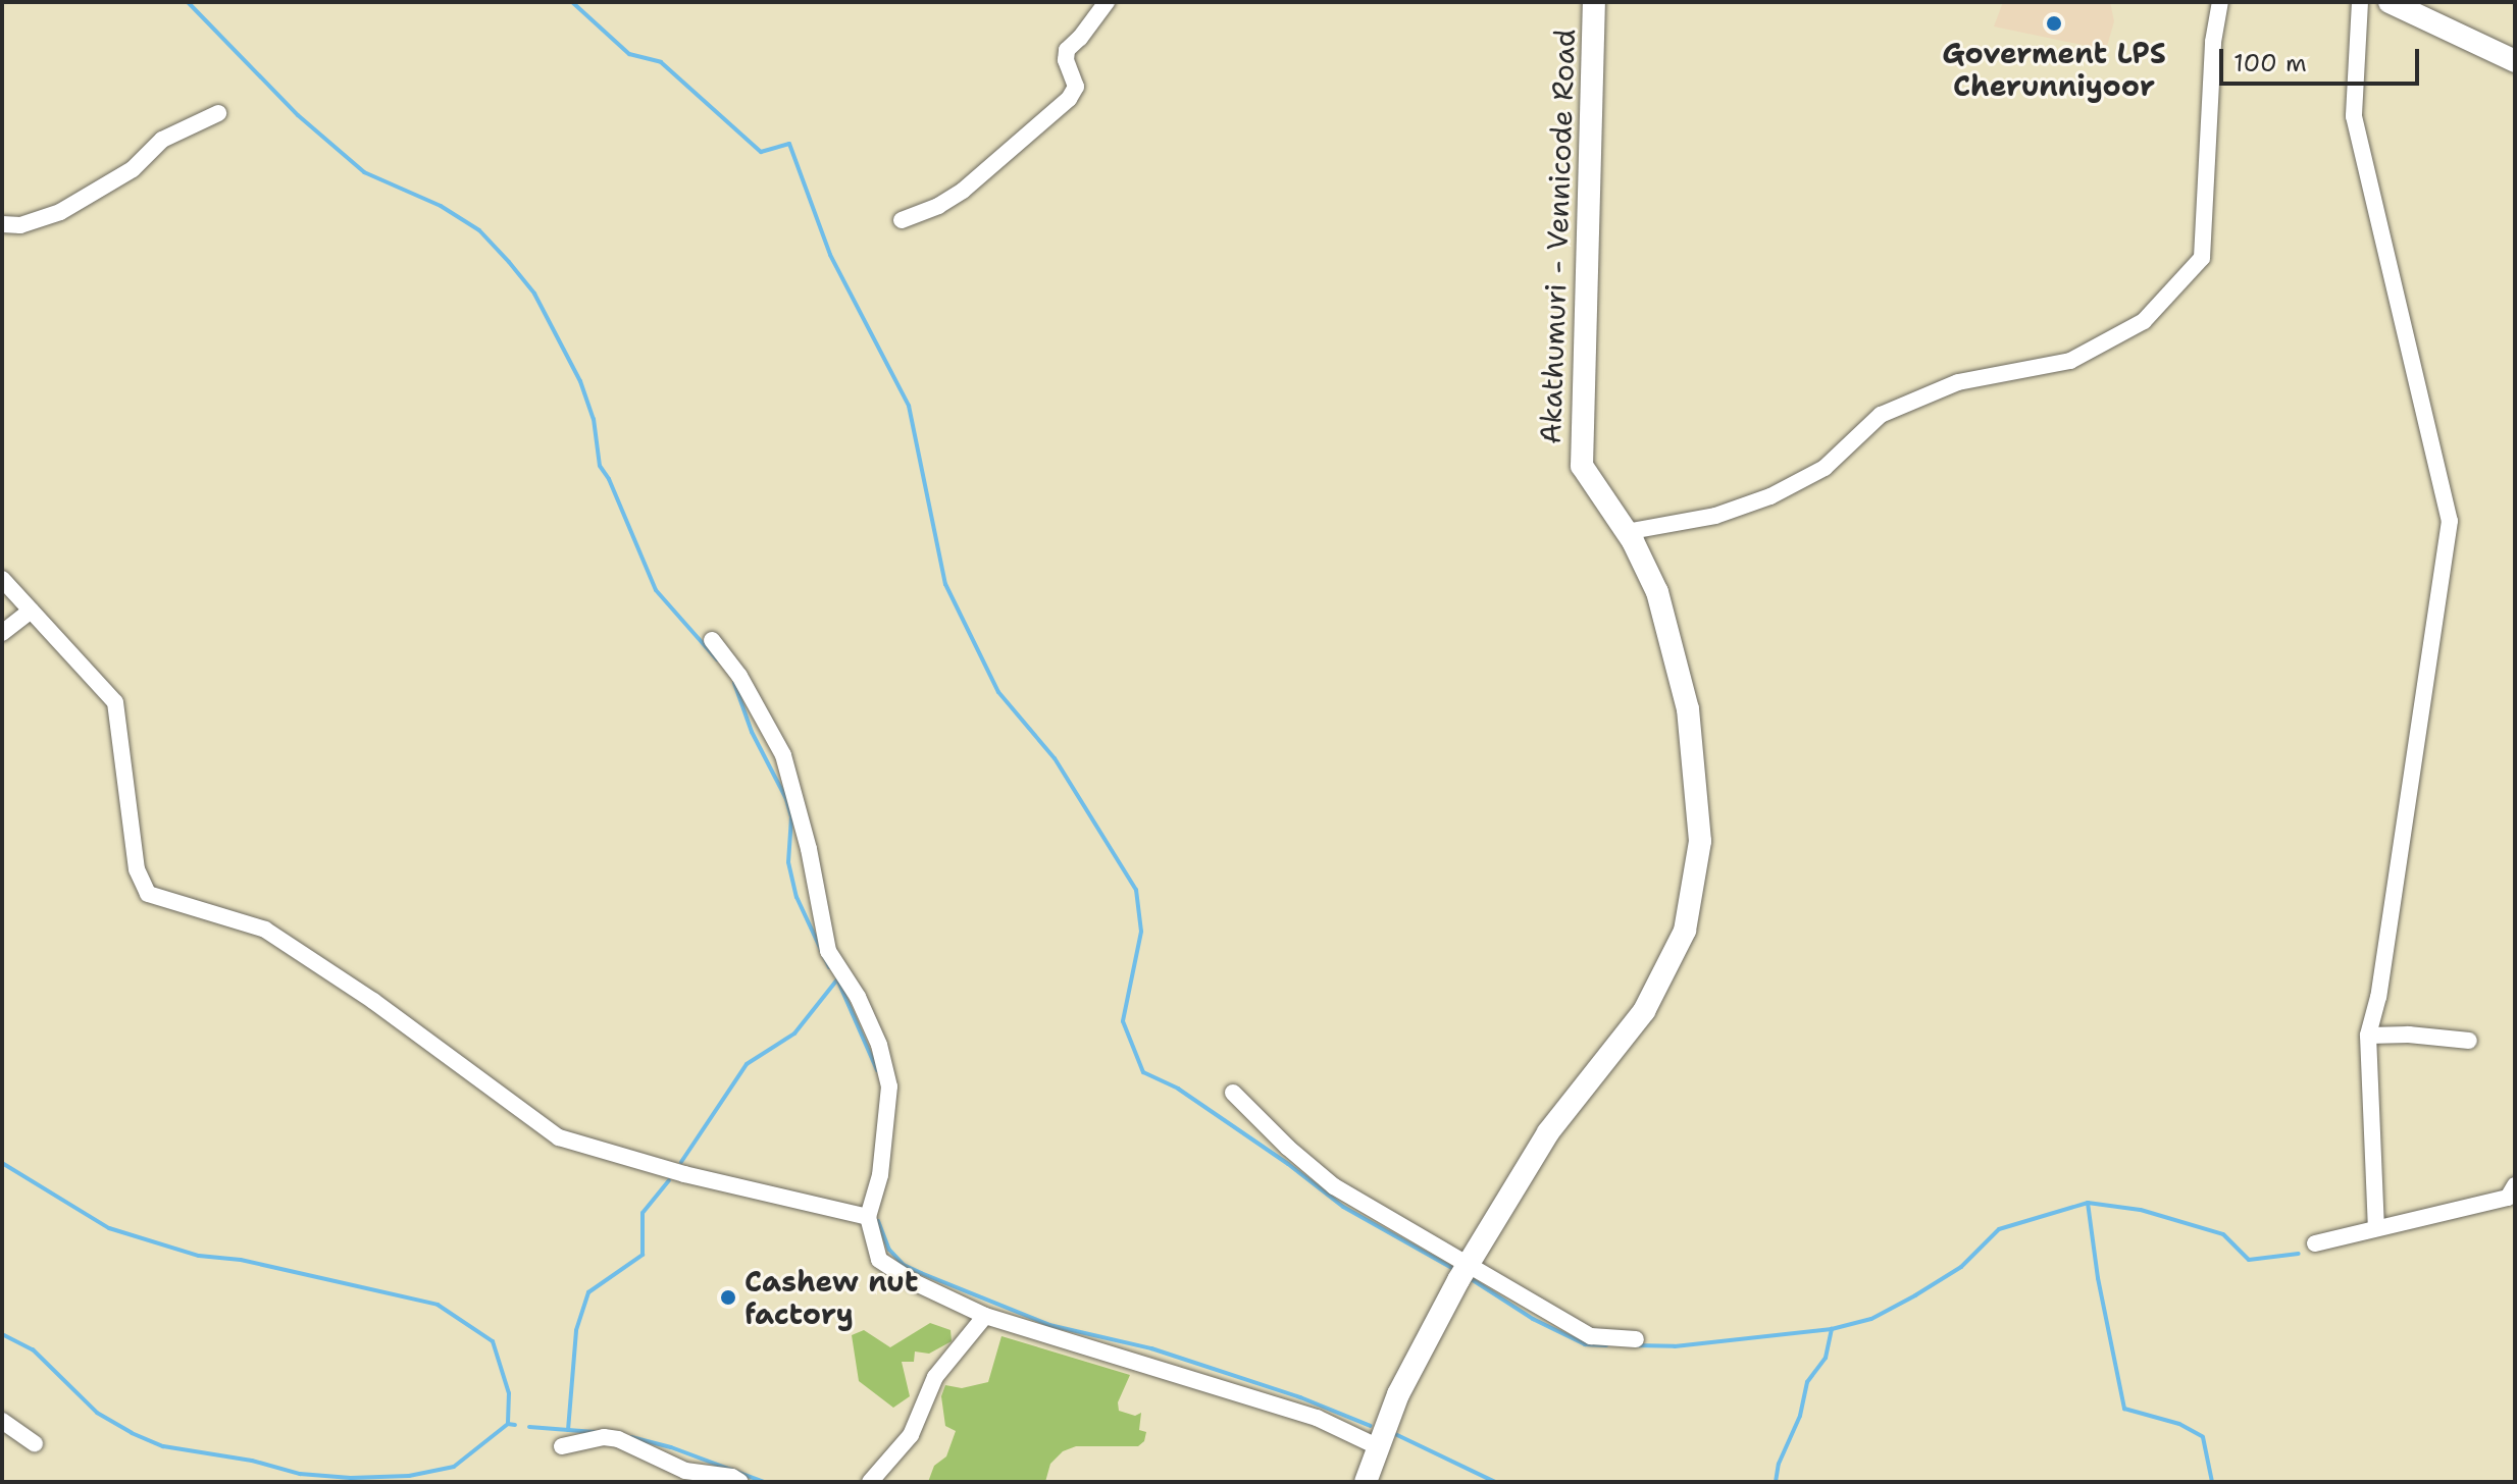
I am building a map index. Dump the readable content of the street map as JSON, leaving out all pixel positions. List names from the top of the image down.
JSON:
{
  "streets": {
    "street": ["Akathumuri - Vennicode Road"]
  },
  "places": ["Goverment LPS Cherunniyoor", "Cashew nut factory"],
  "scale_bar": "100 m"
}
